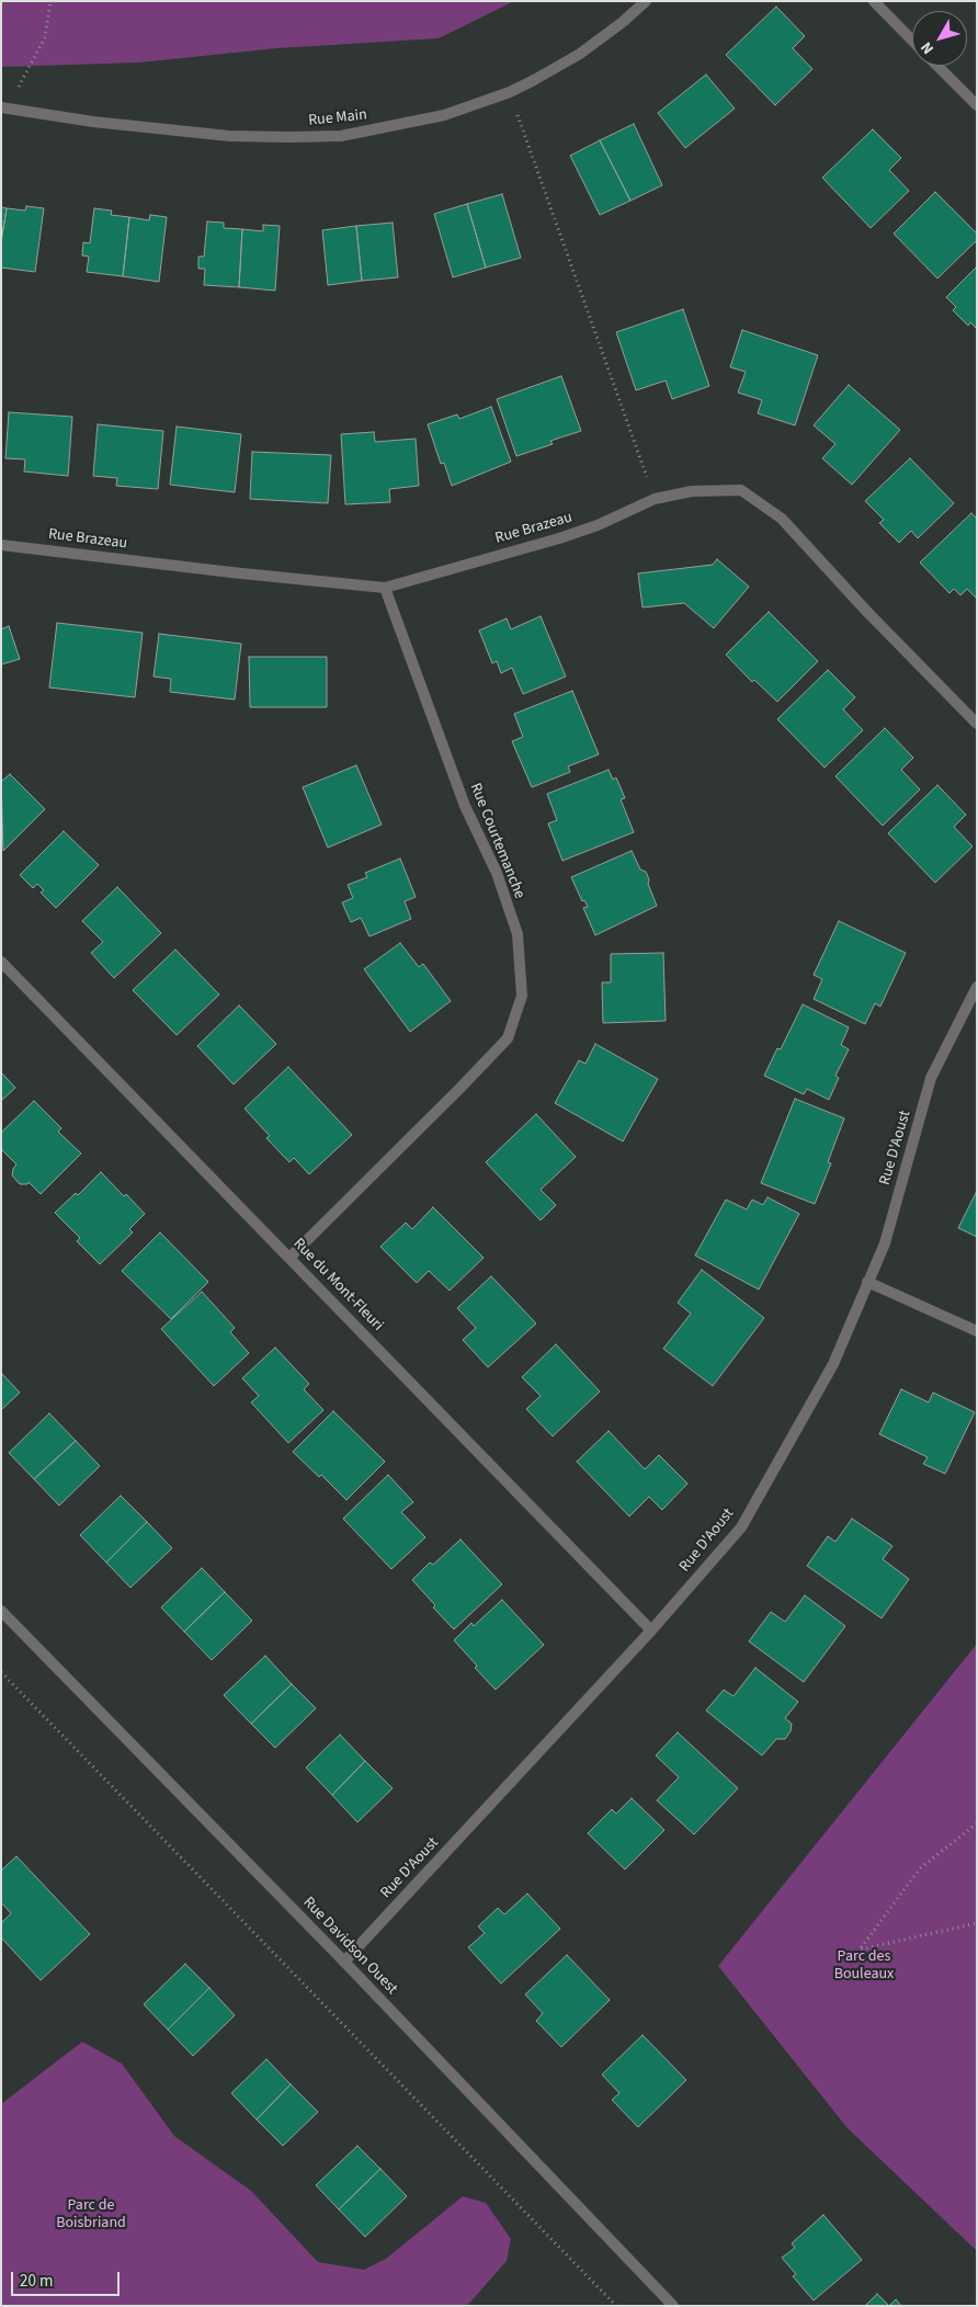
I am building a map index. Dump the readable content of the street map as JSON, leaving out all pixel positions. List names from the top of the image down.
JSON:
{
  "streets": {
    "street": [
      "Rue Main",
      "Rue Brazeau",
      "Rue Courtemanche",
      "Rue D'Aoust",
      "Rue du Mont-Fleuri",
      "Rue Davidson Ouest"
    ]
  },
  "crossings": [
    ["Rue Brazeau", "Rue Courtemanche"],
    ["Rue Courtemanche", "Rue du Mont-Fleuri"],
    ["Rue D'Aoust", "Rue du Mont-Fleuri"],
    ["Rue D'Aoust", "Rue Davidson Ouest"]
  ],
  "parks": ["Parc des Bouleaux", "Parc de Boisbriand"],
  "scale_bar": "20 m",
  "north": "bottom left"
}
